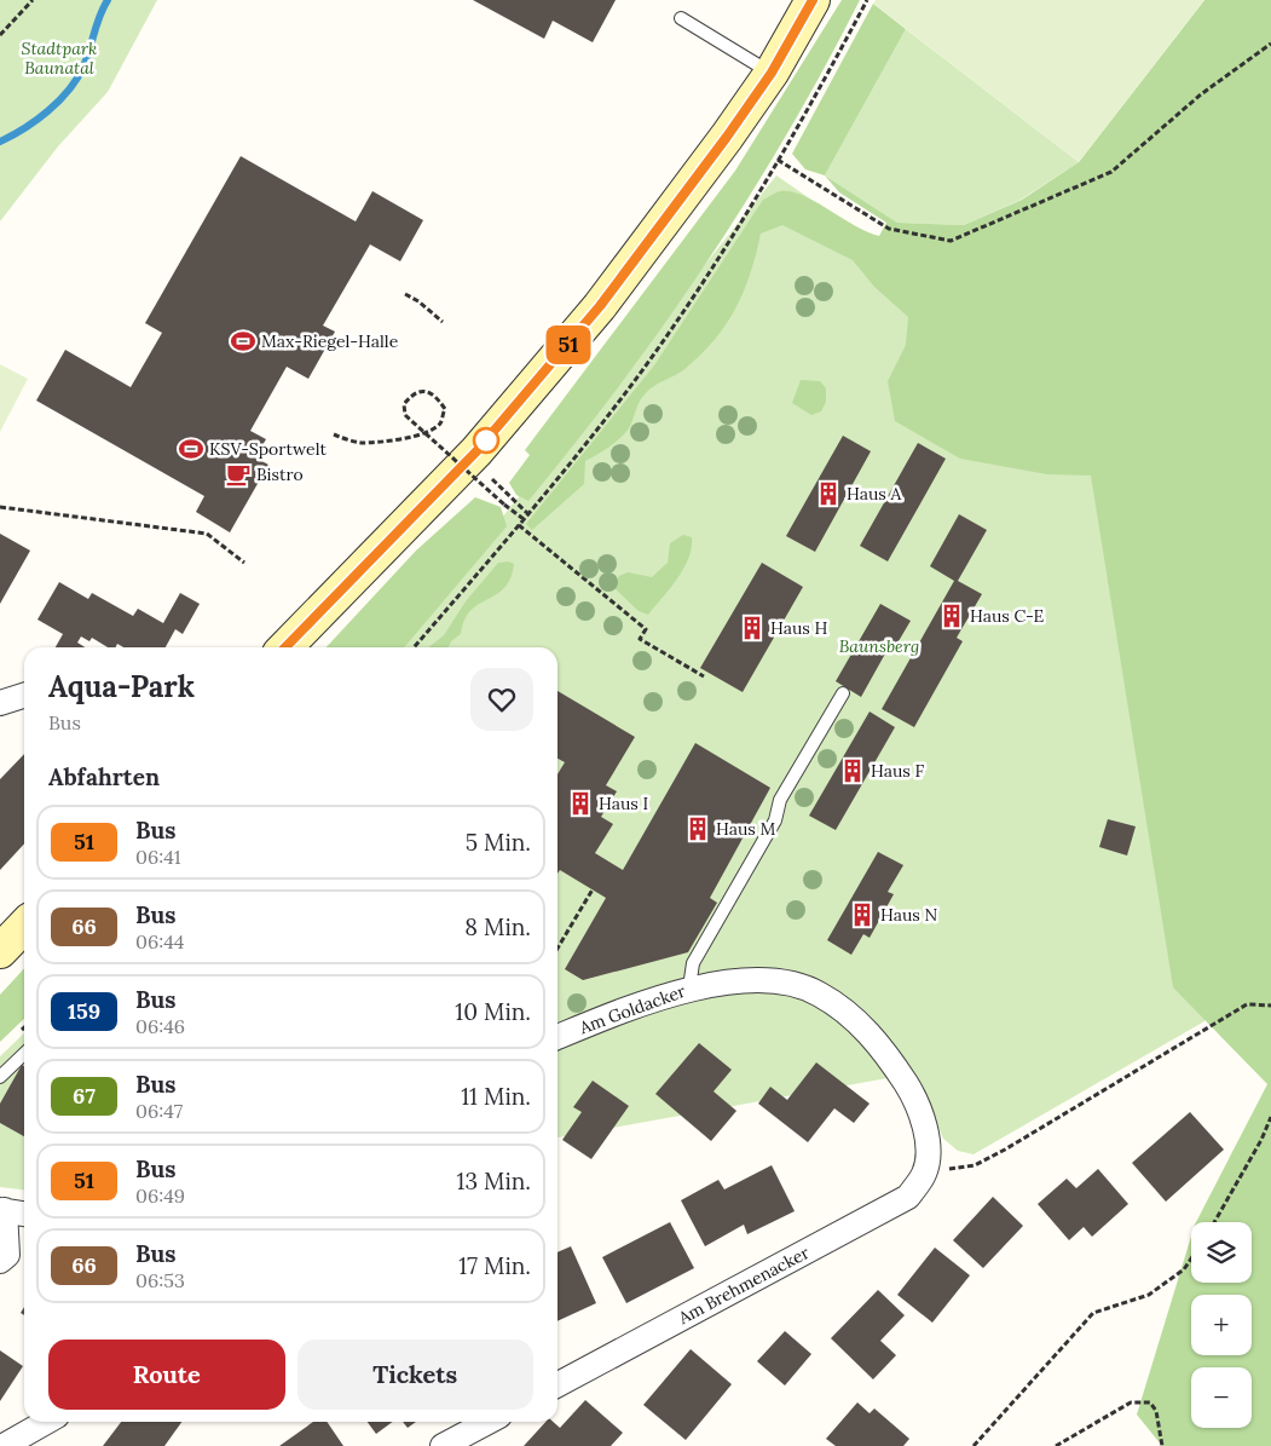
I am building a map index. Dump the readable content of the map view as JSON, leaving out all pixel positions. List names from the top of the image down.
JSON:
{
  "streets": {
    "street": ["Am Goldacker", "Am Brehmenacker"]
  },
  "crossings": [
    ["Am Goldacker", "Am Brehmenacker"]
  ],
  "parks": ["Stadtpark Baunatal", "Baunsberg"],
  "places": {
    "sports": ["Max-Riegel-Halle", "KSV-Sportwelt"],
    "cafe": ["Bistro"],
    "building": [
      "Haus A",
      "Haus C-E",
      "Haus H",
      "Haus F",
      "Haus I",
      "Haus M",
      "Haus N"
    ]
  },
  "lines": ["bus line 51"],
  "page": {
    "on_map": "51",
    "heading": [
      ["Aqua-Park", "Bus"],
      "Abfahrten"
    ],
    "list": [
      {
        "mark": "51",
        "name": "Bus",
        "note": "06:41",
        "value": "5 Min."
      },
      {
        "mark": "66",
        "name": "Bus",
        "note": "06:44",
        "value": "8 Min."
      },
      {
        "mark": "159",
        "name": "Bus",
        "note": "06:46",
        "value": "10 Min."
      },
      {
        "mark": "67",
        "name": "Bus",
        "note": "06:47",
        "value": "11 Min."
      },
      {
        "mark": "51",
        "name": "Bus",
        "note": "06:49",
        "value": "13 Min."
      },
      {
        "mark": "66",
        "name": "Bus",
        "note": "06:53",
        "value": "17 Min."
      }
    ],
    "map_buttons": ["+", "−"],
    "buttons": ["Route", "Tickets"]
  }
}
